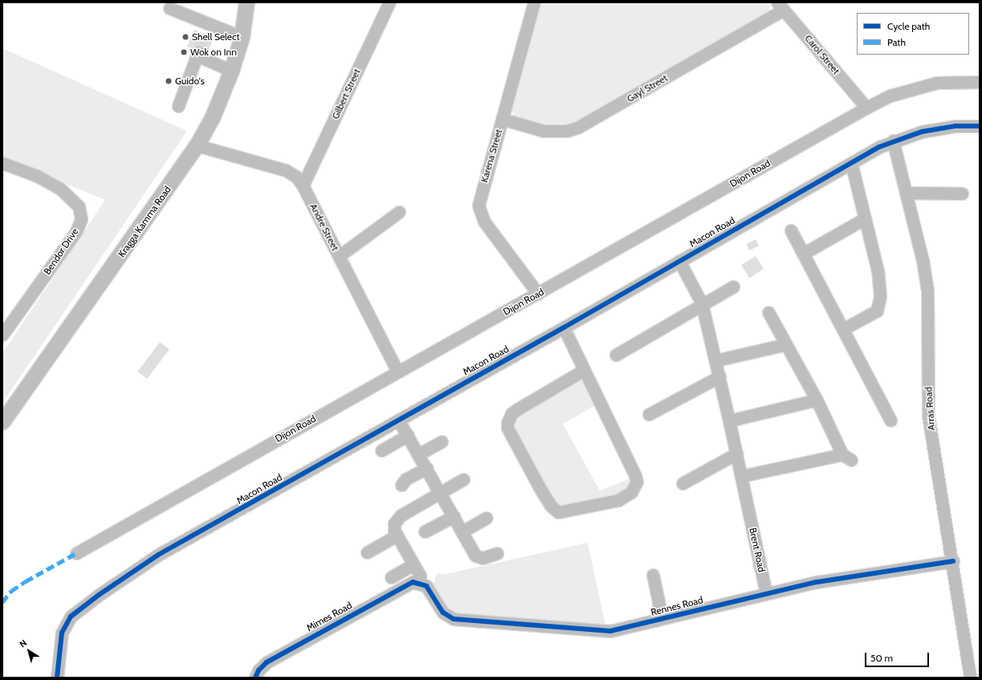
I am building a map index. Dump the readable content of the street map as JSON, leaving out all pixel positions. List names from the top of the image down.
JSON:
{
  "streets": {
    "main road": ["Kragga Kamma Road"],
    "street": [
      "Carol Street",
      "Gayl Street",
      "Gilbert Street",
      "Karena Street",
      "Dijon Road",
      "Andre Street",
      "Macon Road",
      "Bendor Drive",
      "Arras Road",
      "Brent Road",
      "Rennes Road",
      "Mimes Road"
    ]
  },
  "crossings": [
    ["Carol Street", "Gayl Street"],
    ["Carol Street", "Dijon Road"],
    ["Gayl Street", "Karena Street"],
    ["Gilbert Street", "Andre Street"],
    ["Karena Street", "Dijon Road"],
    ["Dijon Road", "Andre Street"],
    ["Kragga Kamma Road", "Andre Street"],
    ["Macon Road", "Arras Road"],
    ["Macon Road", "Brent Road"],
    ["Arras Road", "Rennes Road"],
    ["Brent Road", "Rennes Road"],
    ["Rennes Road", "Mimes Road"]
  ],
  "places": ["Shell Select", "Wok on Inn", "Guido's"],
  "legend": ["Cycle path", "Path"],
  "scale_bar": "50 m",
  "north": "top left"
}
